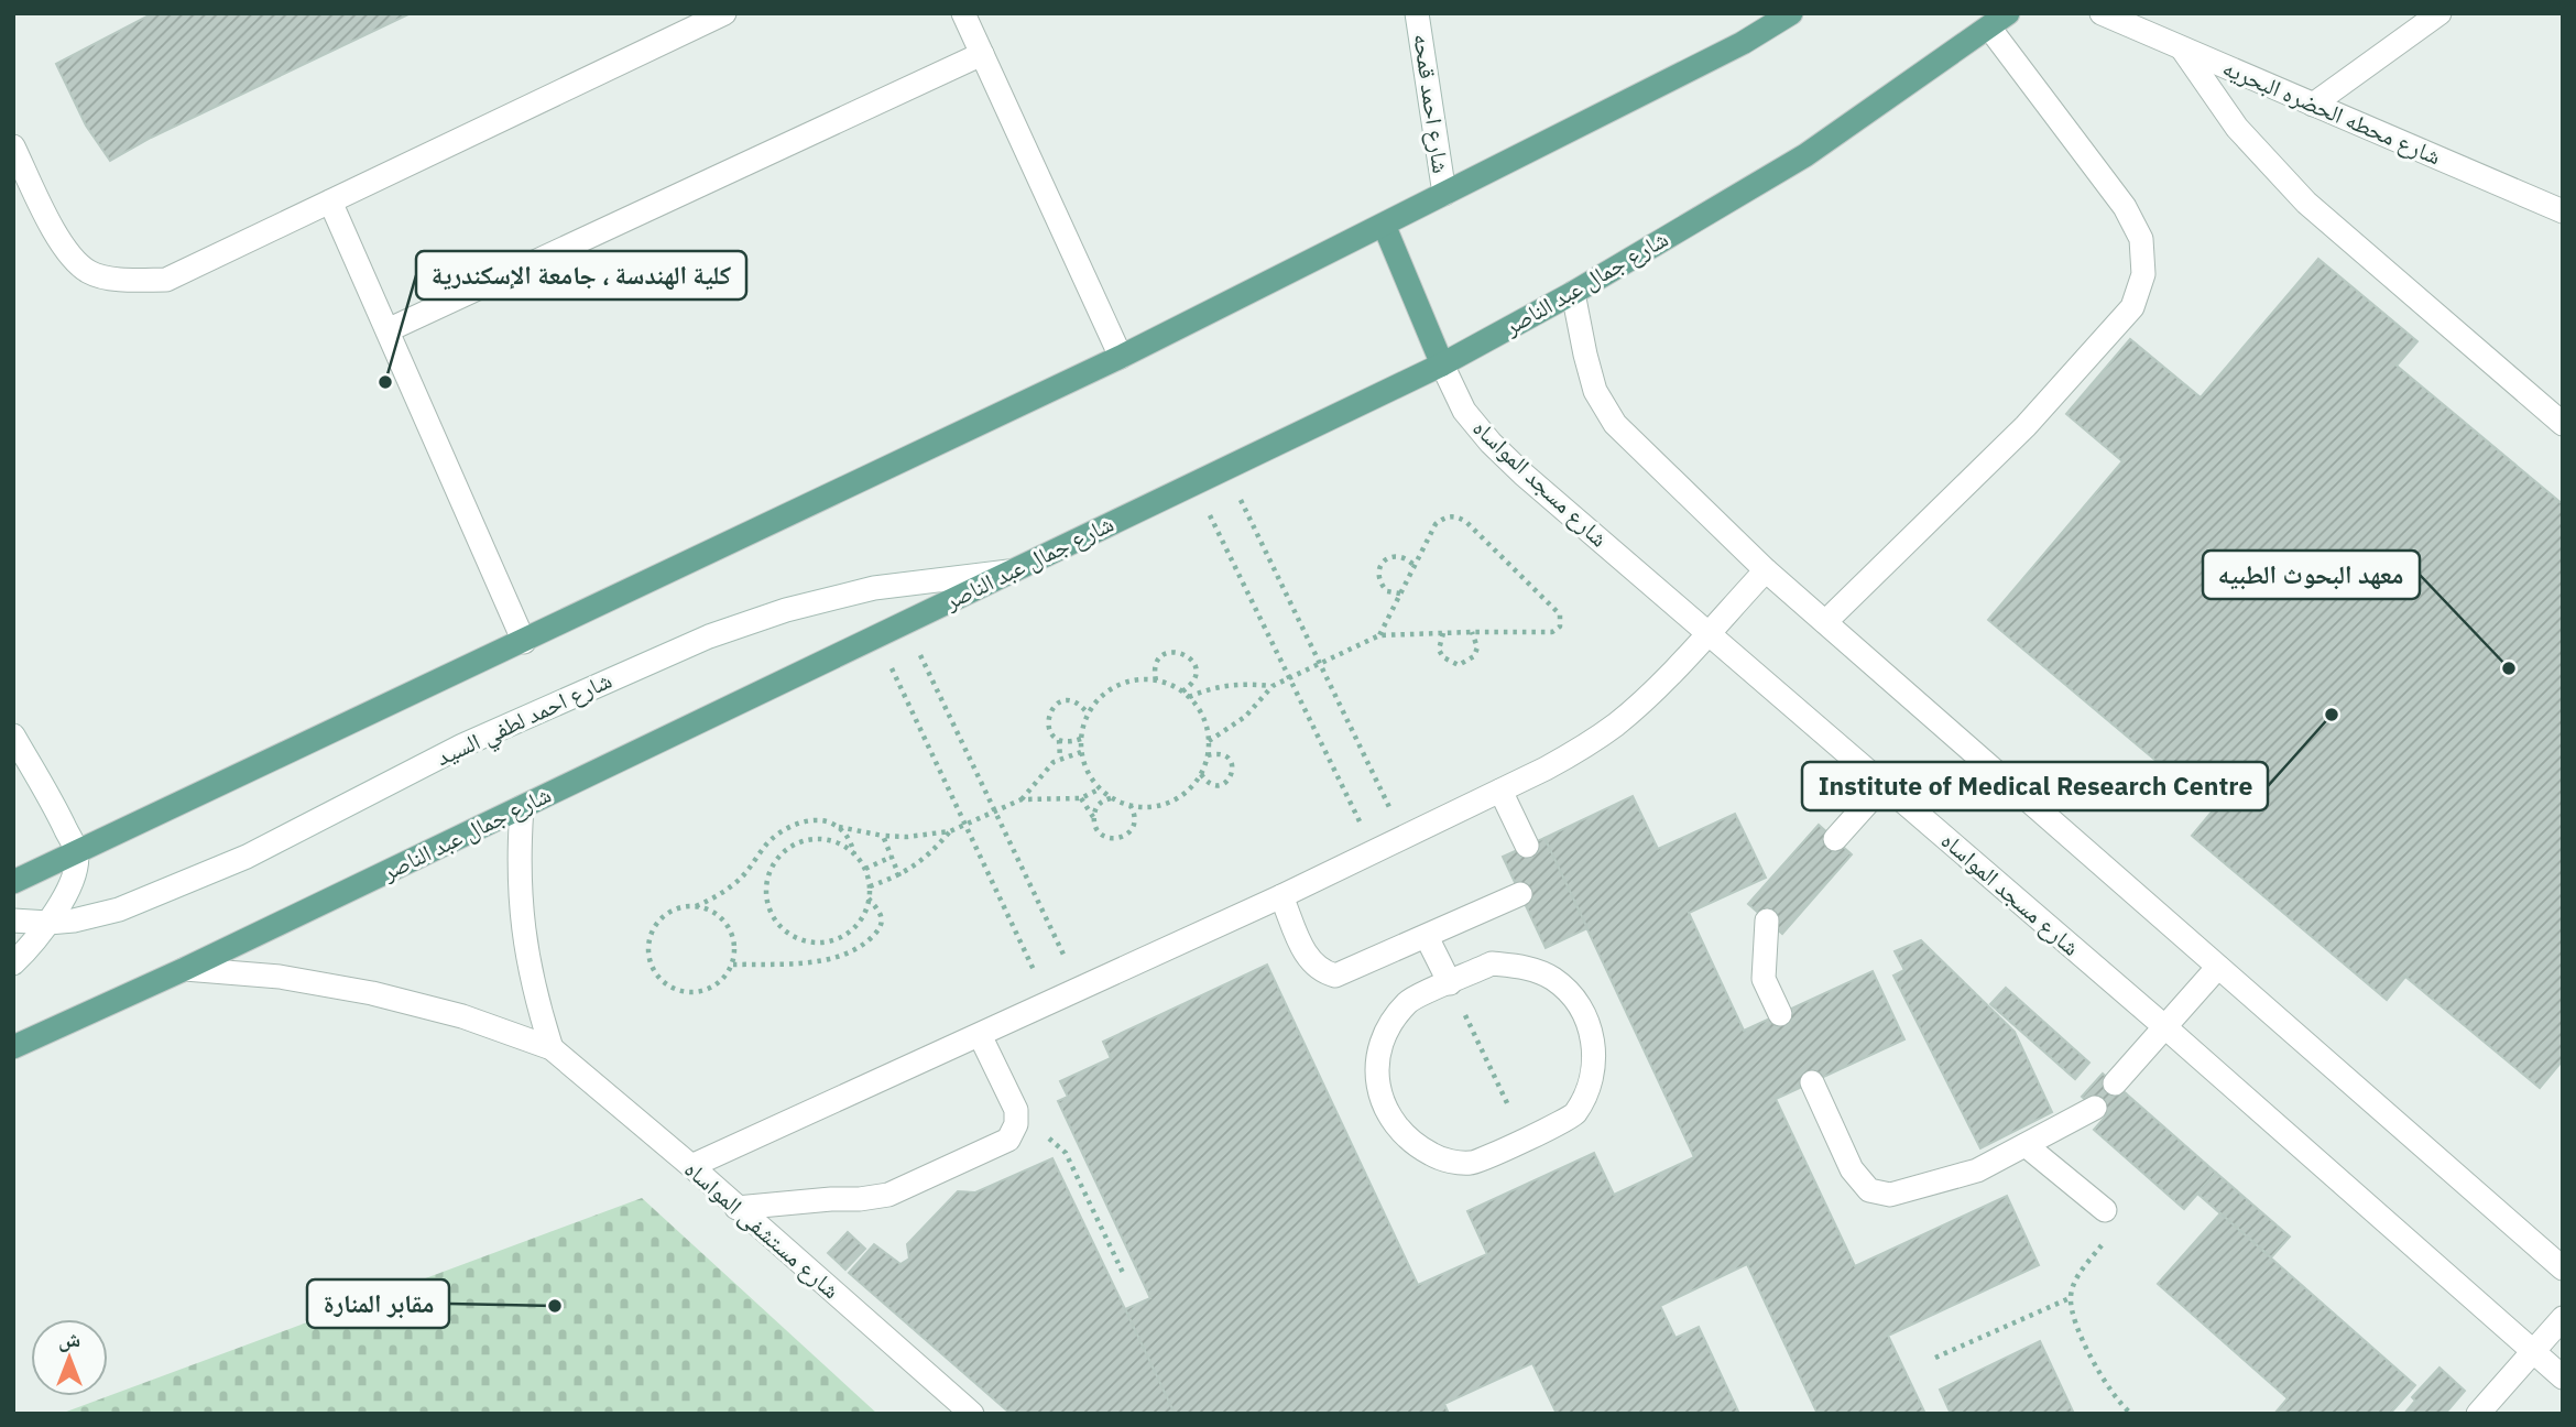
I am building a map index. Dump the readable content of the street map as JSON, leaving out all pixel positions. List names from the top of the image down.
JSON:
{
  "streets": {
    "main road": ["شارع جمال عبد الناصر"],
    "street": [
      "شارع احمد قمحه",
      "شارع محطه الحضره البحريه",
      "شارع مسجد المواساه",
      "شارع احمد لطفي السيد",
      "شارع مستشفى المواساه"
    ]
  },
  "crossings": [
    ["شارع جمال عبد الناصر", "شارع مسجد المواساه"],
    ["شارع جمال عبد الناصر", "شارع احمد لطفي السيد"],
    ["شارع جمال عبد الناصر", "شارع مستشفى المواساه"]
  ],
  "places": [
    "كلية الهندسة ، جامعة الإسكندرية",
    "معهد البحوث الطبيه",
    "Institute of Medical Research Centre",
    "مقابر المنارة"
  ],
  "north": "top"
}
